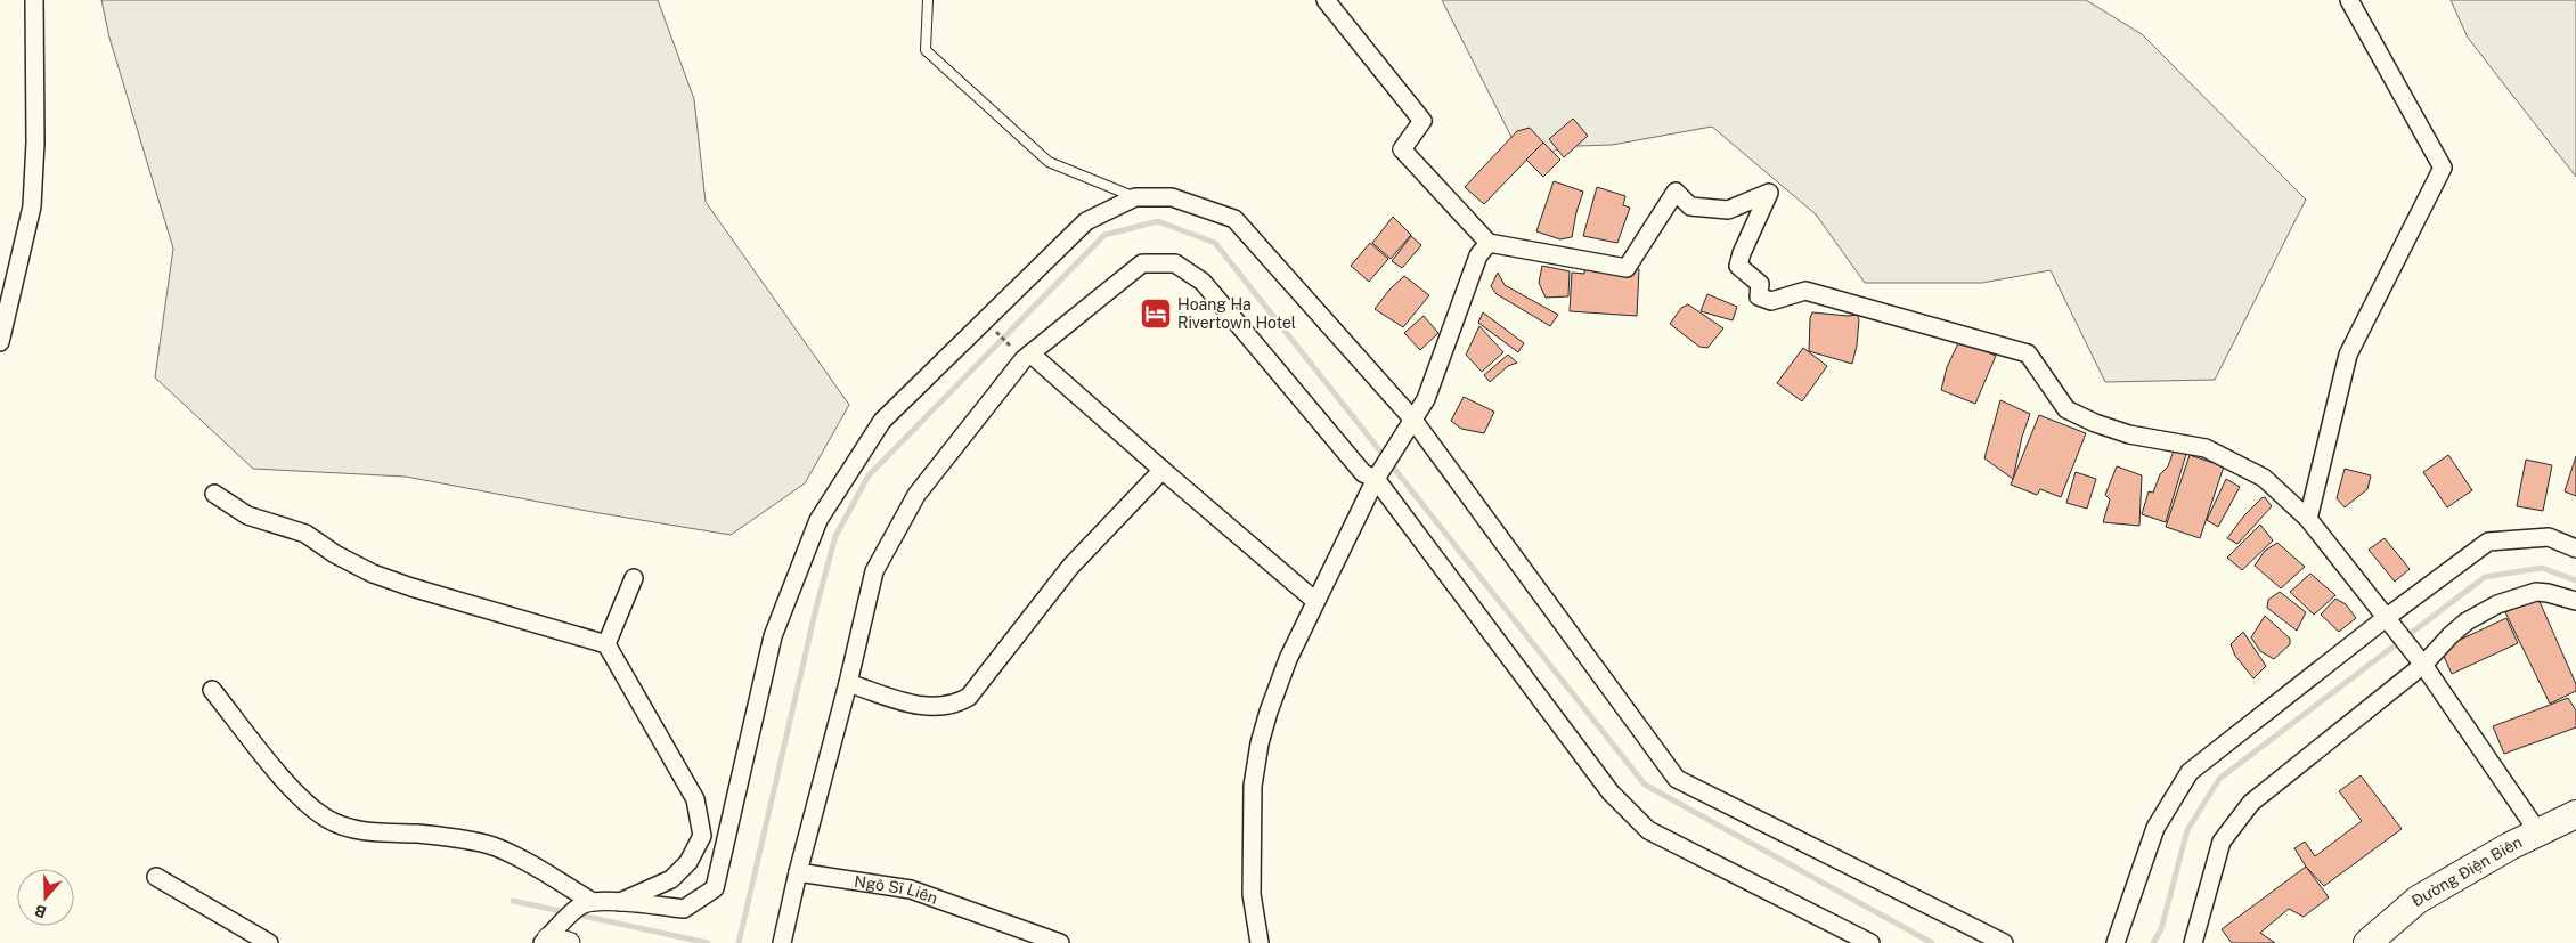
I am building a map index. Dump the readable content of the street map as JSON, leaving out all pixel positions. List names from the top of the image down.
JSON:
{
  "streets": {
    "main road": ["Đường Điện Biên"],
    "street": ["Ngô Sĩ Liên"]
  },
  "places": {
    "hotel": ["Hoang Ha Rivertown Hotel"]
  },
  "north": "bottom"
}
